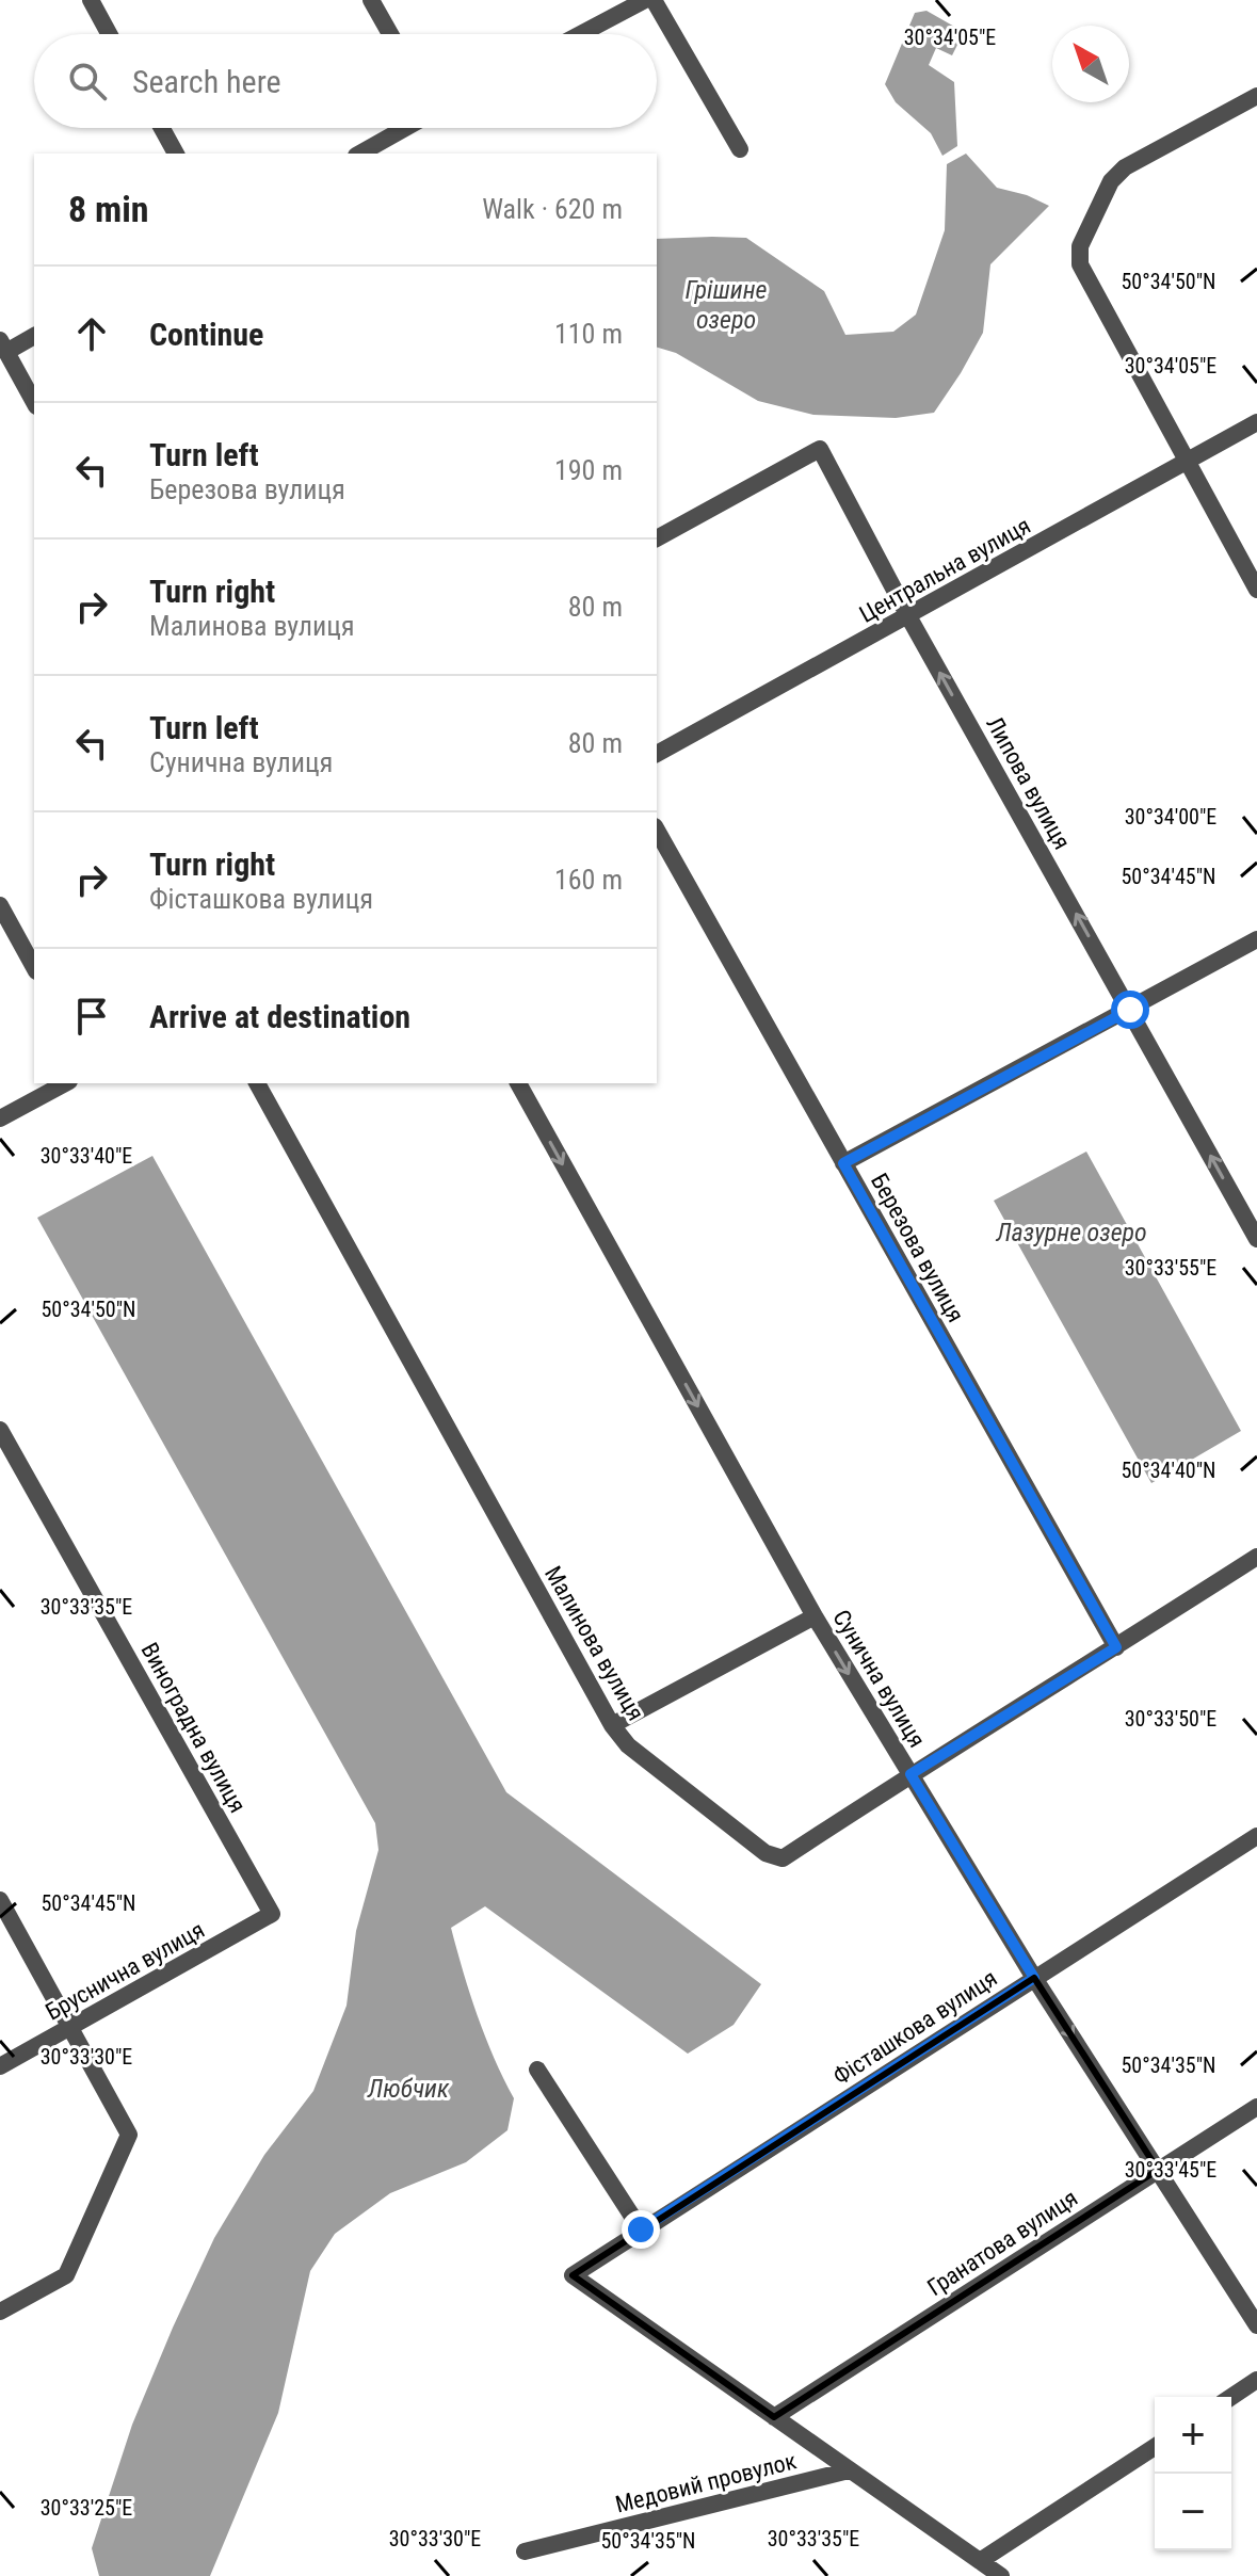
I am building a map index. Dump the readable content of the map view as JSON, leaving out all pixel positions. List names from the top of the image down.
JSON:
{
  "streets": {
    "street": [
      "Центральна вулиця",
      "Липова вулиця",
      "Березова вулиця",
      "Малинова вулиця",
      "Сунична вулиця",
      "Виноградна вулиця",
      "Бруснична вулиця",
      "Фісташкова вулиця",
      "Гранатова вулиця",
      "Медовий провулок"
    ]
  },
  "crossings": [
    ["Центральна вулиця", "Липова вулиця"],
    ["Березова вулиця", "Малинова вулиця"],
    ["Малинова вулиця", "Сунична вулиця"],
    ["Сунична вулиця", "Фісташкова вулиця"],
    ["Сунична вулиця", "Гранатова вулиця"],
    ["Виноградна вулиця", "Бруснична вулиця"],
    ["Фісташкова вулиця", "Гранатова вулиця"]
  ],
  "one_way": ["Липова вулиця", "Сунична вулиця"],
  "water": ["Грішине озеро", "Лазурне озеро", "Любчик"],
  "north": "top left",
  "page": {
    "search": "Search here",
    "heading": ["8 min", "Walk · 620 m"],
    "list": [
      ["Continue", "110 m"],
      ["Turn left", "Березова вулиця", "190 m"],
      ["Turn right", "Малинова вулиця", "80 m"],
      ["Turn left", "Сунична вулиця", "80 m"],
      ["Turn right", "Фісташкова вулиця", "160 m"],
      "Arrive at destination"
    ],
    "map_buttons": ["+", "−"]
  },
  "coordinates": [
    "30°34'05\"E",
    "50°34'50\"N",
    "30°34'00\"E",
    "50°34'45\"N",
    "30°33'40\"E",
    "30°33'55\"E",
    "50°34'40\"N",
    "30°33'35\"E",
    "30°33'50\"E",
    "30°33'30\"E",
    "50°34'35\"N",
    "30°33'45\"E",
    "30°33'25\"E"
  ]
}
